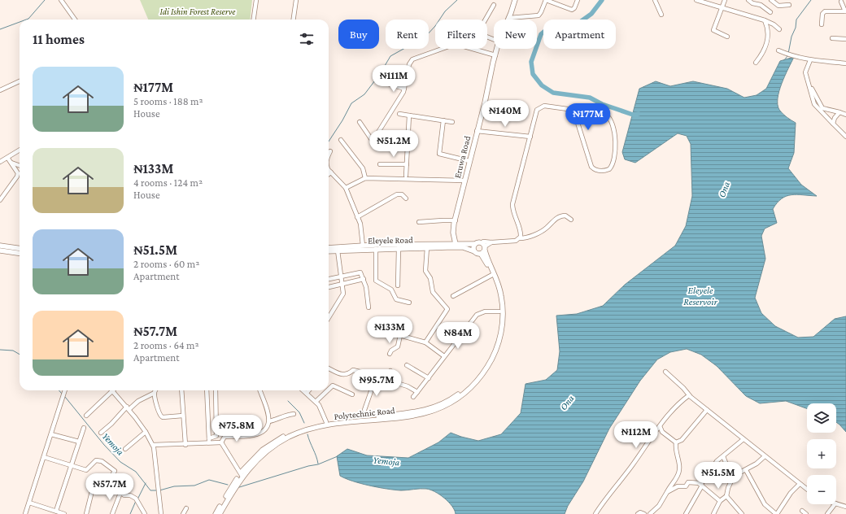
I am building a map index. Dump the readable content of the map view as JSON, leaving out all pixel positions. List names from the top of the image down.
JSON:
{
  "streets": {
    "main road": ["Eruwa Road", "Eleyele Road", "Polytechnic Road"]
  },
  "crossings": [
    ["Eruwa Road", "Eleyele Road"]
  ],
  "water": ["Ona", "Eleyele Reservoir", "Yemoja"],
  "parks": ["Idi Ishin Forest Reserve"],
  "page": {
    "chip": [
      "Buy",
      "Rent",
      "Filters",
      "New",
      "Apartment"
    ],
    "heading": "11 homes",
    "list": [
      {
        "name": "₦177M",
        "note": "5 rooms · 188 m² · House"
      },
      {
        "name": "₦133M",
        "note": "4 rooms · 124 m² · House"
      },
      {
        "name": "₦51.5M",
        "note": "2 rooms · 60 m² · Apartment"
      },
      {
        "name": "₦57.7M",
        "note": "2 rooms · 64 m² · Apartment"
      }
    ],
    "price": [
      "₦111M",
      "₦140M",
      "₦177M",
      "₦51.2M",
      "₦133M",
      "₦84M",
      "₦95.7M",
      "₦75.8M",
      "₦112M",
      "₦51.5M",
      "₦57.7M"
    ],
    "map_buttons": ["+", "−"]
  }
}
